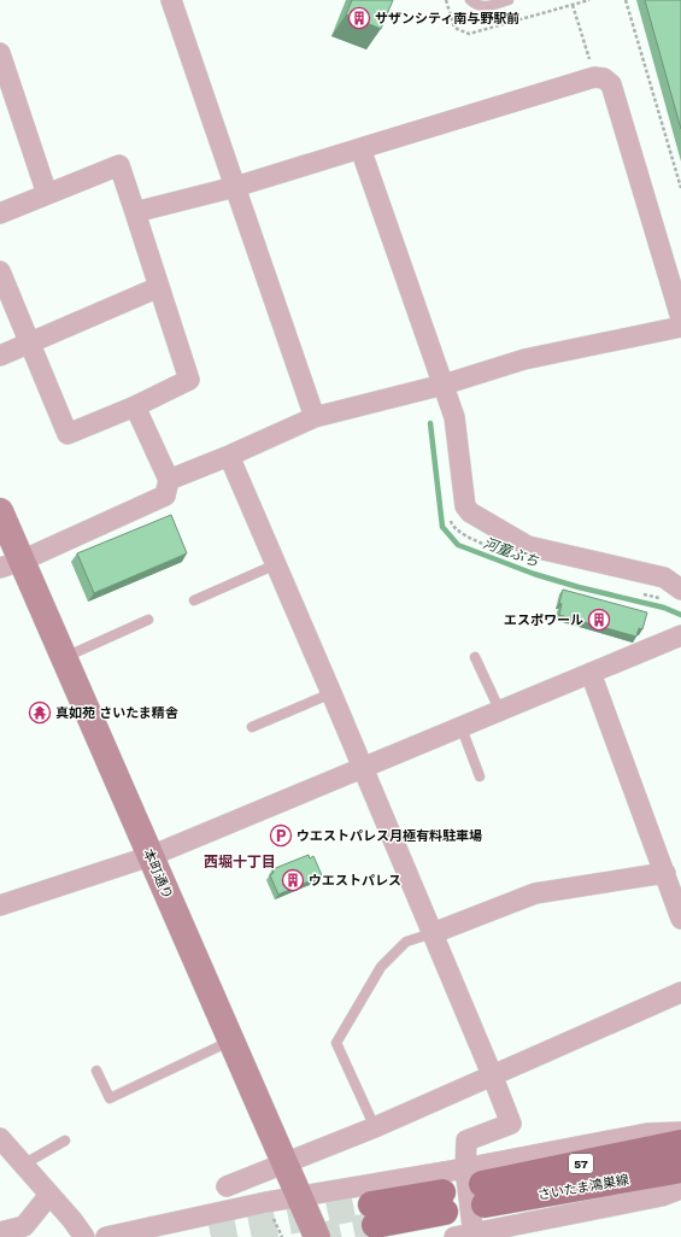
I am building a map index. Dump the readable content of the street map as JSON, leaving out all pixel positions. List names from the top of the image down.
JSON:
{
  "streets": {
    "main road": ["本町通り", "57", "さいたま鴻巣線"]
  },
  "districts": ["西堀十丁目"],
  "water": ["河童ぶち"],
  "places": {
    "building": ["サザンシティ南与野駅前", "エスポワール", "ウエストパレス"],
    "temple": ["真如苑 さいたま精舎"],
    "parking": ["ウエストパレス月極有料駐車場"]
  }
}
